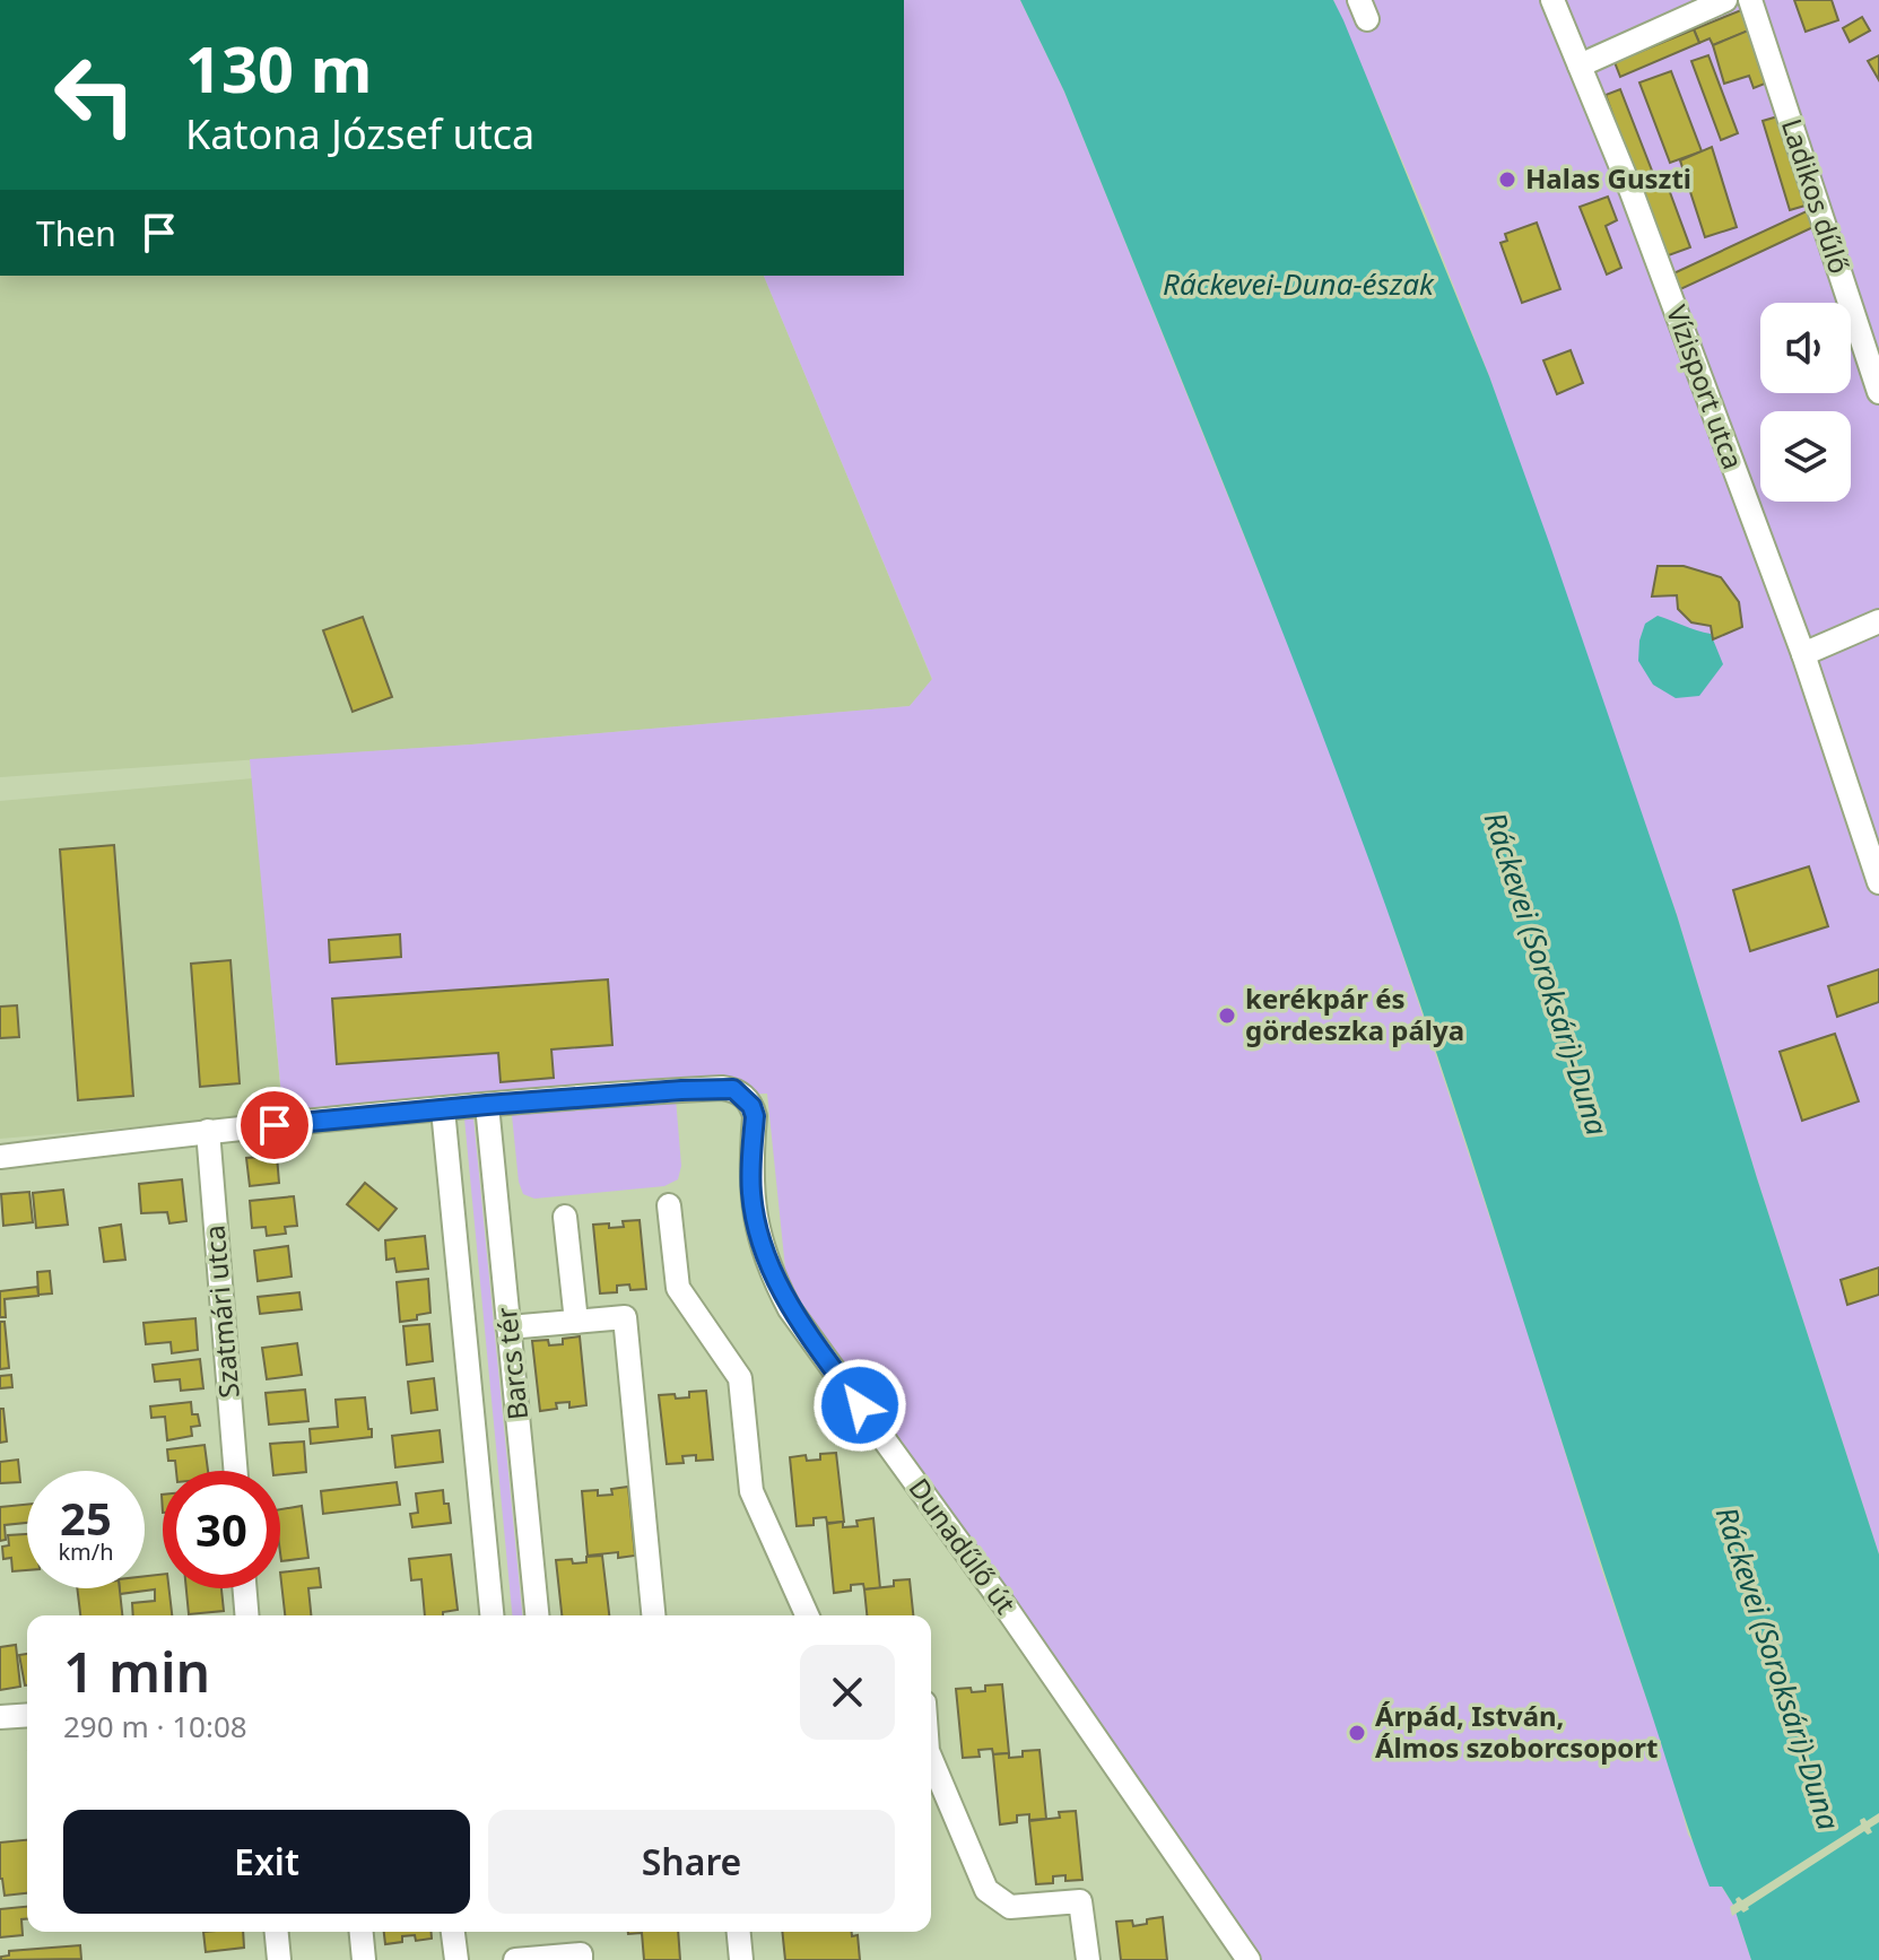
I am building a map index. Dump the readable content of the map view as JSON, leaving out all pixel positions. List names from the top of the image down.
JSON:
{
  "streets": {
    "street": [
      "Ladikos dűlő",
      "Vízisport utca",
      "Szatmári utca",
      "Barcs tér",
      "Dunadűlő út"
    ]
  },
  "crossings": [
    ["Szatmári utca", "Dunadűlő út"],
    ["Barcs tér", "Dunadűlő út"]
  ],
  "water": ["Ráckevei-Duna-észak", "Ráckevei (Soroksári)-Duna"],
  "places": ["Halas Guszti", "kerékpár és gördeszka pálya", "Árpád, István, Álmos szoborcsoport"],
  "page": {
    "turn": ["130 m", "Katona József utca"],
    "then": "Then",
    "speed": "25 km/h",
    "limit": "30",
    "heading": ["1 min", "290 m · 10:08"],
    "buttons": ["Exit", "Share"]
  }
}
